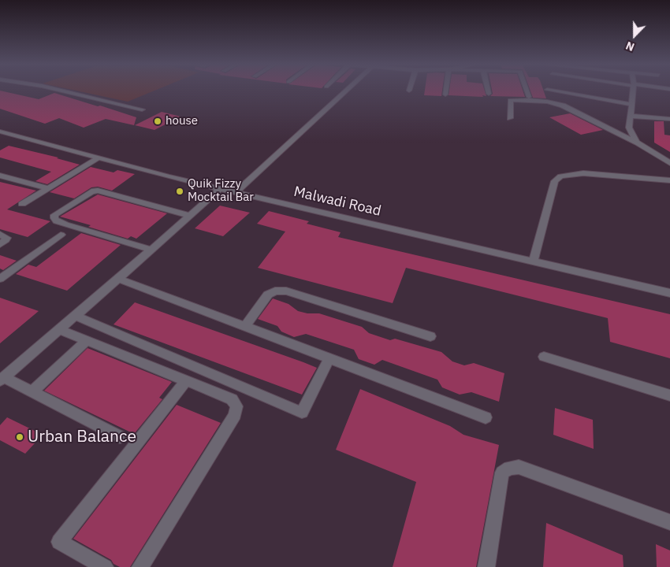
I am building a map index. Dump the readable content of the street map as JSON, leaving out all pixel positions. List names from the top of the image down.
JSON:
{
  "streets": {
    "street": ["Malwadi Road"]
  },
  "places": ["house", "Quik Fizzy Mocktail Bar", "Urban Balance"],
  "north": "bottom"
}
